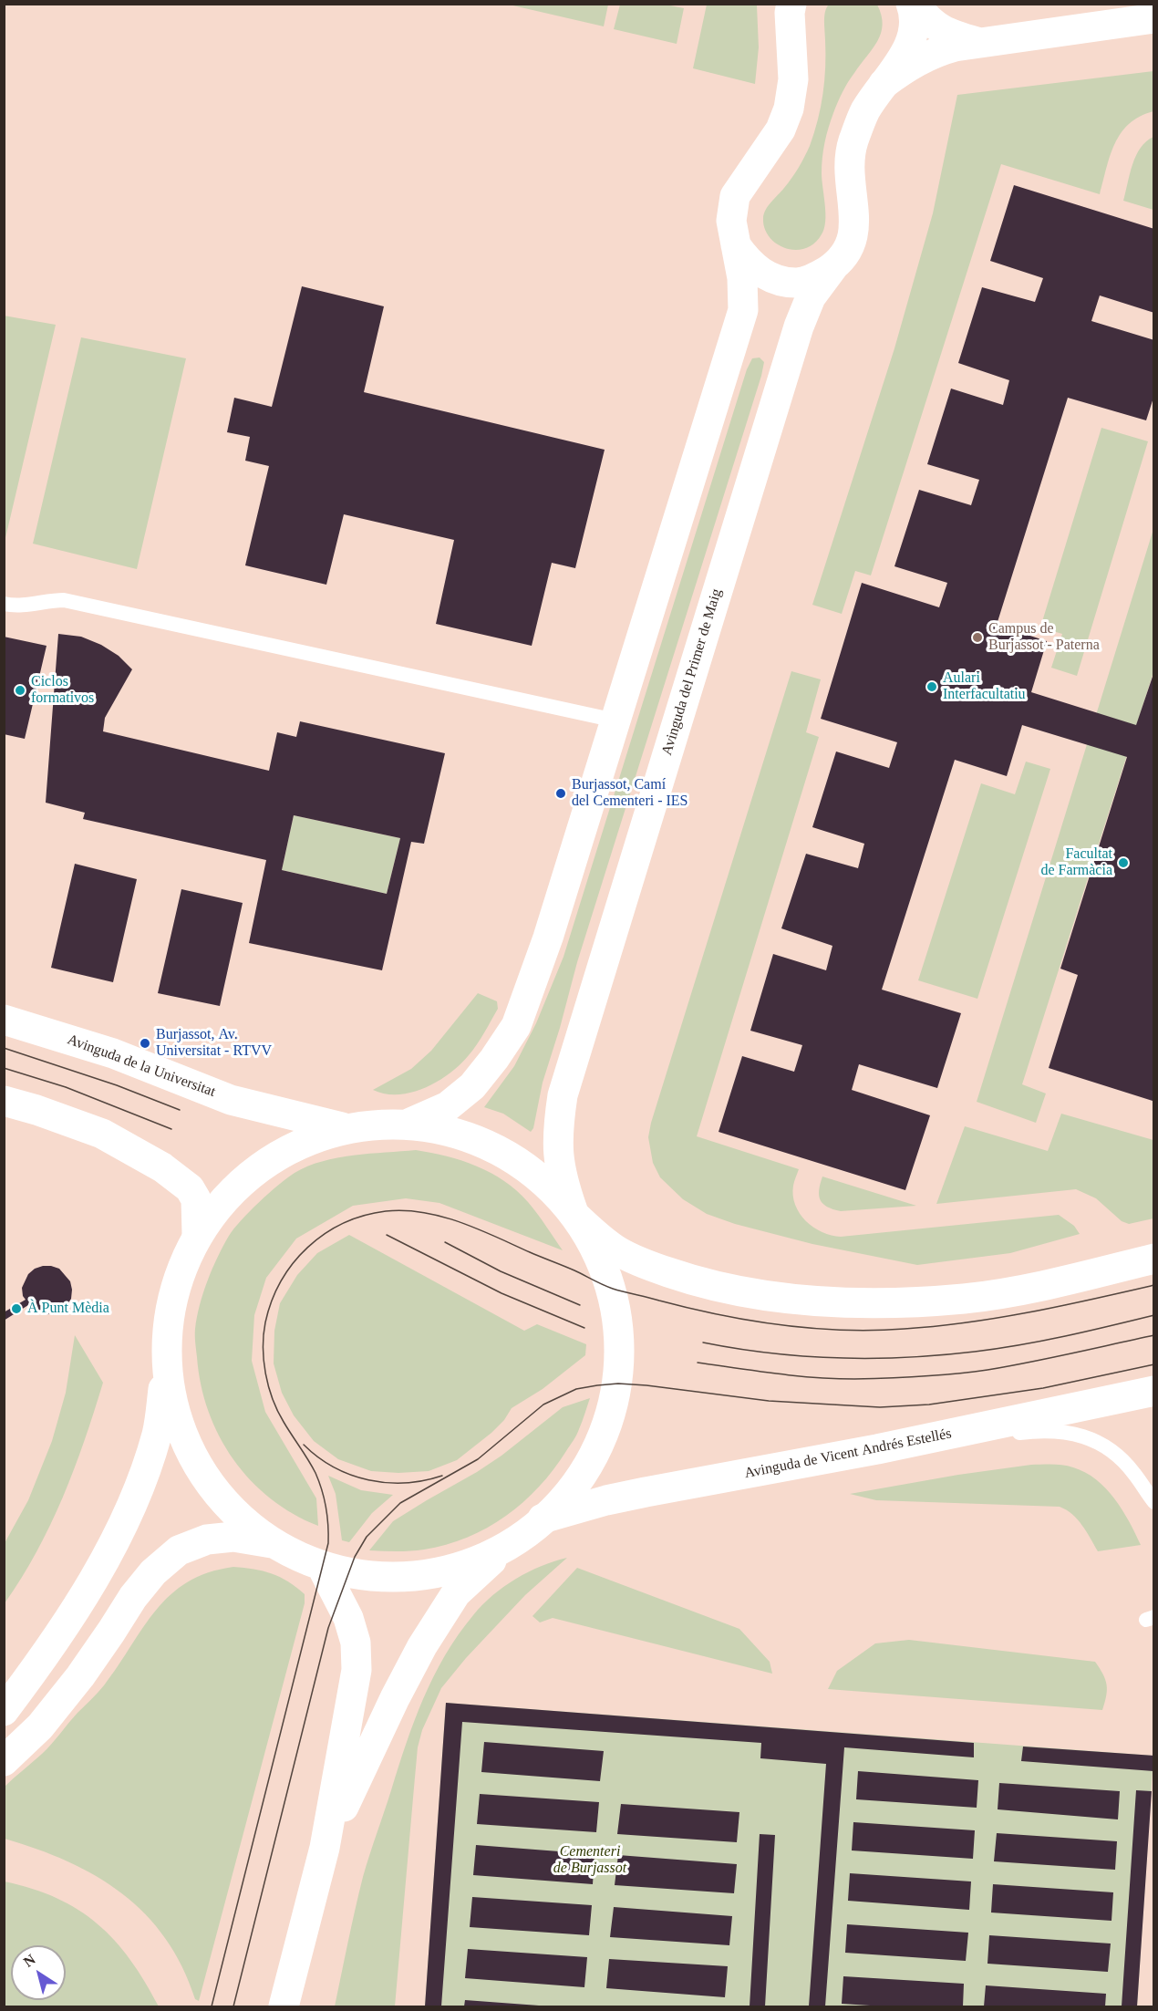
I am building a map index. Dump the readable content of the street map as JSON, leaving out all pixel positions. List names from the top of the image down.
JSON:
{
  "streets": {
    "main road": ["Avinguda del Primer de Maig", "Avinguda de la Universitat", "Avinguda de Vicent Andrés Estellés"]
  },
  "parks": ["Cementeri de Burjassot"],
  "places": [
    "Campus de Burjassot - Paterna",
    "Aulari Interfacultatiu",
    "Ciclos formativos",
    "Burjassot, Camí del Cementeri - IES",
    "Facultat de Farmàcia",
    "Burjassot, Av. Universitat - RTVV",
    "À Punt Mèdia"
  ],
  "north": "top left"
}
